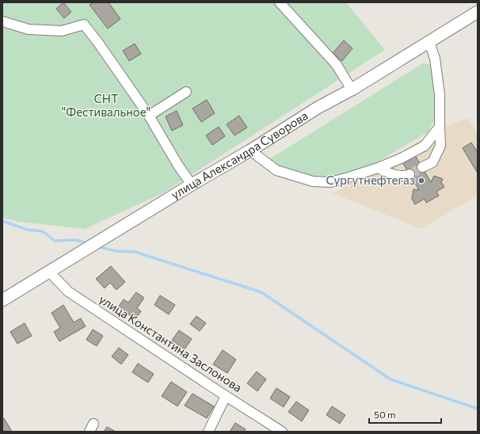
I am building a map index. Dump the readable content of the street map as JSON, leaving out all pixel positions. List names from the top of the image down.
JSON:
{
  "streets": {
    "main road": ["улица Александра Суворова"],
    "street": ["улица Константина Заслонова"]
  },
  "crossings": [
    ["улица Александра Суворова", "улица Константина Заслонова"]
  ],
  "parks": ["СНТ \"Фестивальное\""],
  "places": ["Сургутнефтегаз"],
  "scale_bar": "50 m"
}
